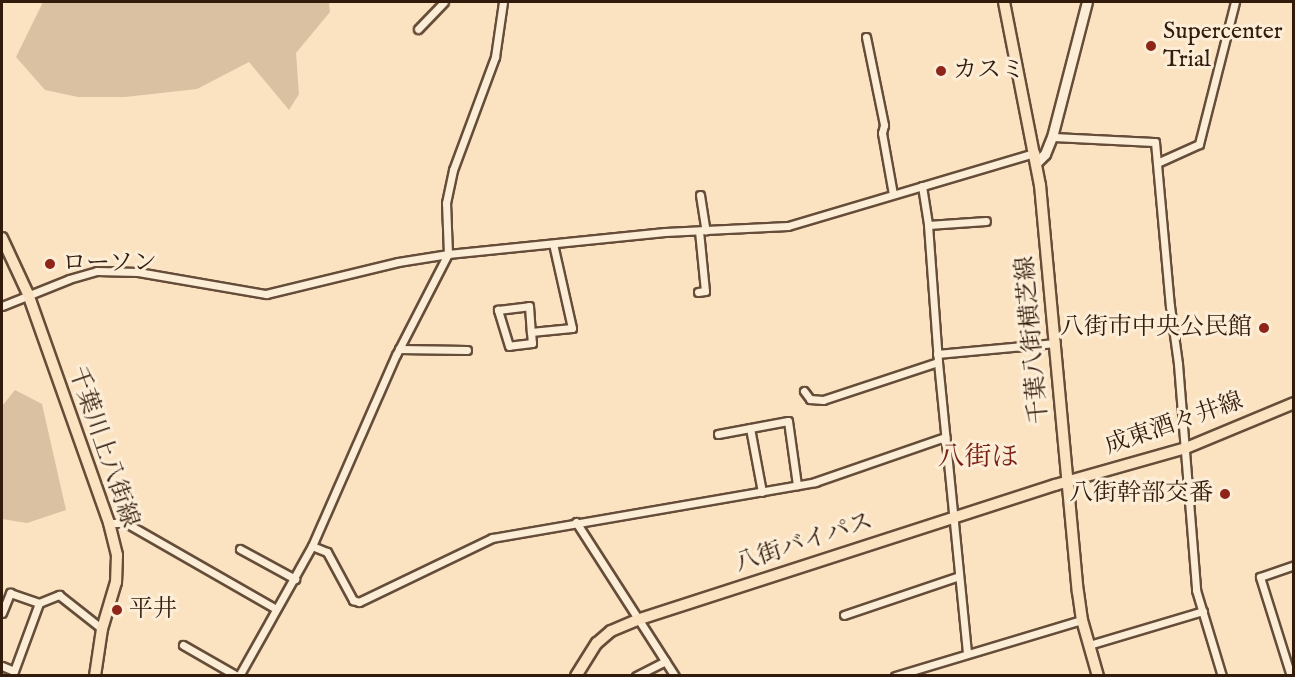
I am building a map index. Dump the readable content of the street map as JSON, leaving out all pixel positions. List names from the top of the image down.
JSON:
{
  "streets": {
    "main road": [
      "千葉八街横芝線",
      "成東酒々井線",
      "千葉川上八街線",
      "八街バイパス"
    ]
  },
  "crossings": [
    ["千葉八街横芝線", "成東酒々井線"],
    ["千葉八街横芝線", "八街バイパス"],
    ["成東酒々井線", "八街バイパス"]
  ],
  "districts": ["八街ほ"],
  "places": [
    "Supercenter Trial",
    "カスミ",
    "ローソン",
    "八街市中央公民館",
    "八街幹部交番",
    "平井"
  ]
}
